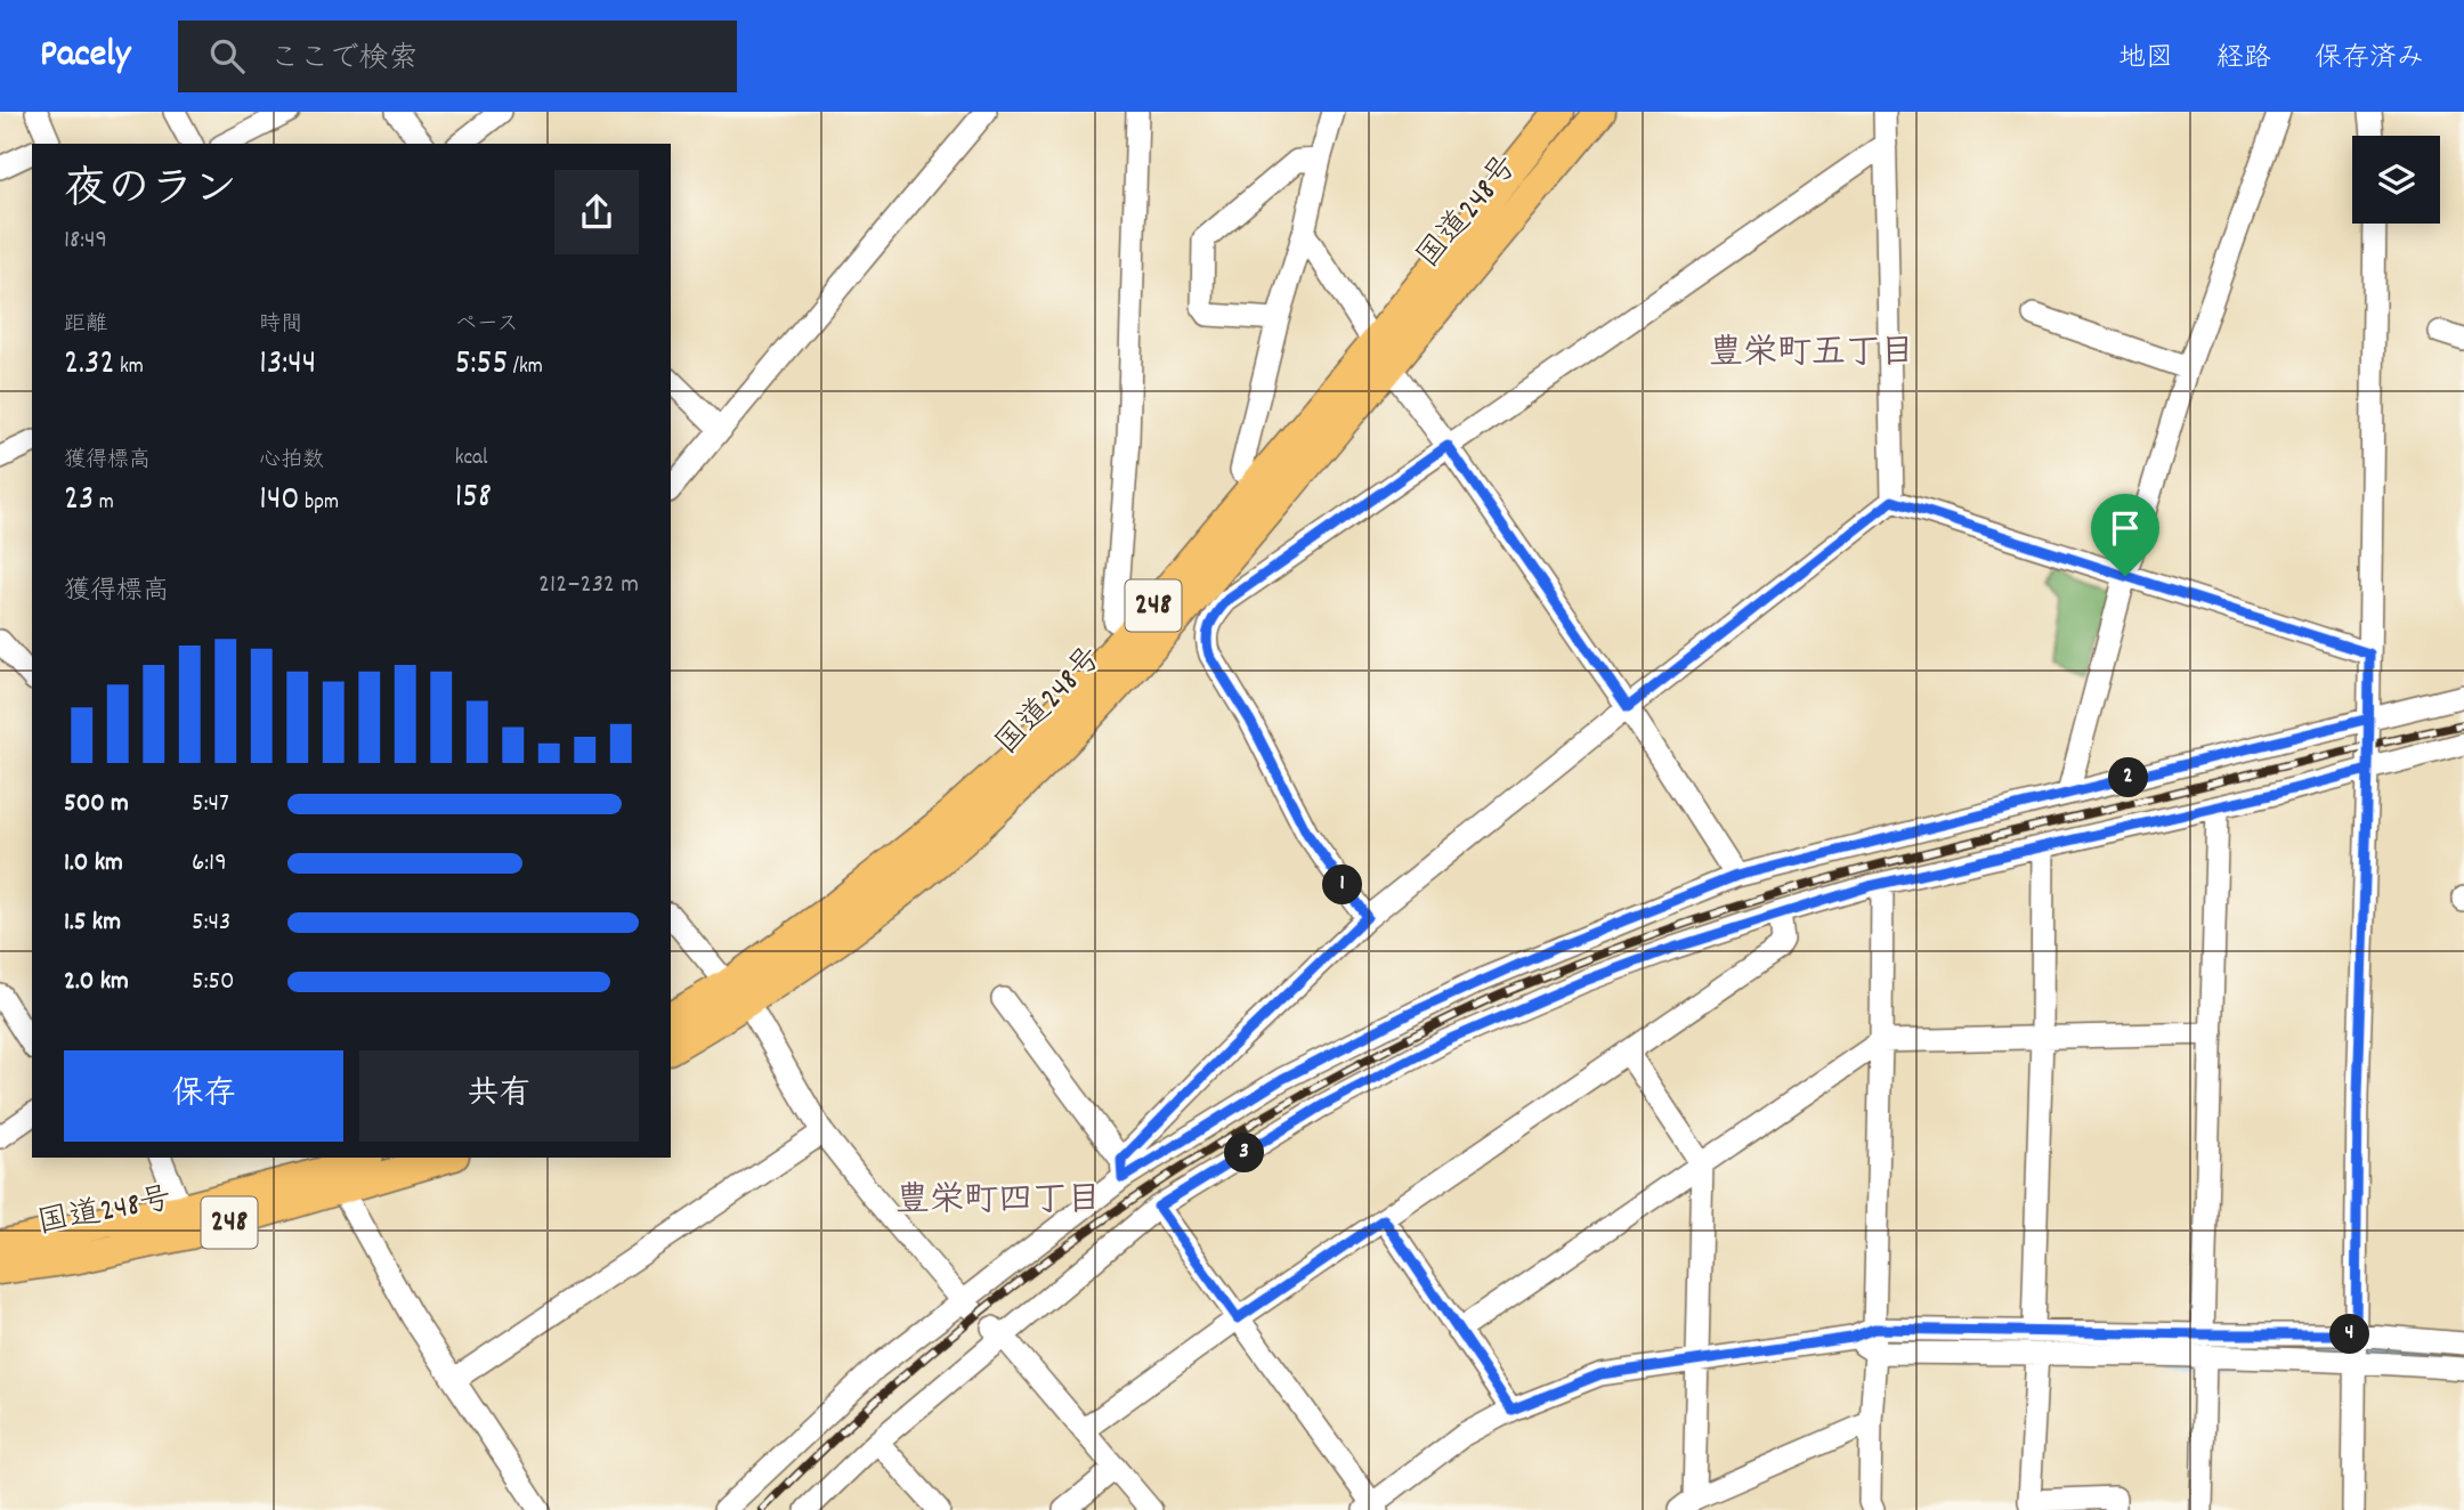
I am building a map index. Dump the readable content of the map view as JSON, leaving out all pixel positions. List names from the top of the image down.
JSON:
{
  "streets": {
    "highway": ["国道248号", "248"]
  },
  "districts": ["豊栄町五丁目", "豊栄町四丁目"],
  "page": {
    "header": "Pacely",
    "search": "ここで検索",
    "nav": ["地図", "経路", "保存済み"],
    "heading": ["夜のラン", "18:49"],
    "stats": [
      ["距離", "2.32 km"],
      ["時間", "13:44"],
      ["ペース", "5:55 /km"],
      ["獲得標高", "23 m"],
      ["心拍数", "140 bpm"],
      ["kcal", "158"]
    ],
    "chart": ["獲得標高", "212–232 m"],
    "pins": [
      "2",
      "1",
      "3",
      "4"
    ],
    "list": [
      {
        "name": "500 m",
        "note": "5:47"
      },
      {
        "name": "1.0 km",
        "note": "6:19"
      },
      {
        "name": "1.5 km",
        "note": "5:43"
      },
      {
        "name": "2.0 km",
        "note": "5:50"
      }
    ],
    "buttons": ["保存", "共有"]
  }
}
